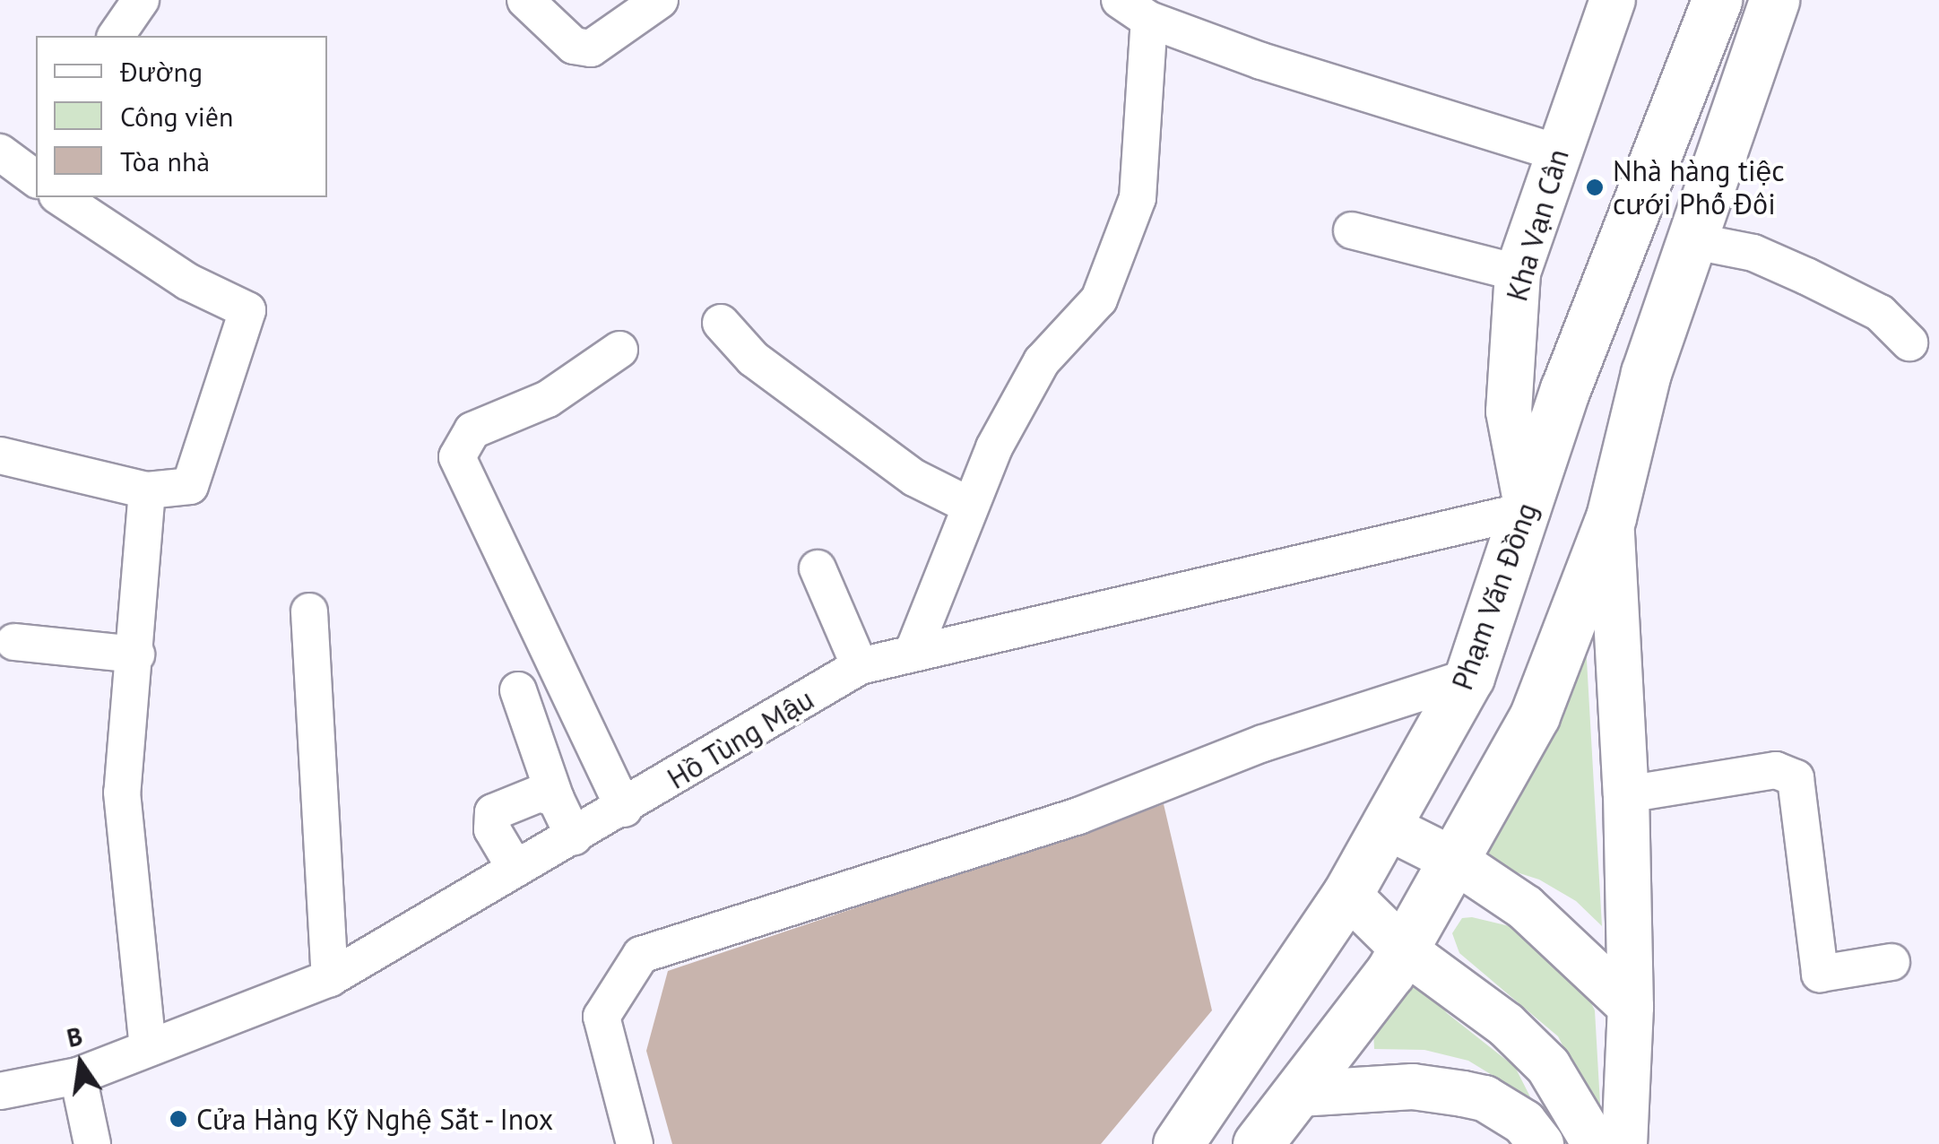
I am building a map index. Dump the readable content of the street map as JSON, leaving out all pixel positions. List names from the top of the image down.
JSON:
{
  "streets": {
    "highway": ["Phạm Văn Đồng"],
    "main road": ["Kha Vạn Cân"],
    "street": ["Hồ Tùng Mậu"]
  },
  "crossings": [
    ["Kha Vạn Cân", "Phạm Văn Đồng"],
    ["Kha Vạn Cân", "Hồ Tùng Mậu"],
    ["Phạm Văn Đồng", "Hồ Tùng Mậu"]
  ],
  "places": ["Nhà hàng tiệc cưới Phố Đôi", "Cửa Hàng Kỹ Nghệ Sắt - Inox"],
  "legend": ["Đường", "Công viên", "Tòa nhà"],
  "north": "top"
}
